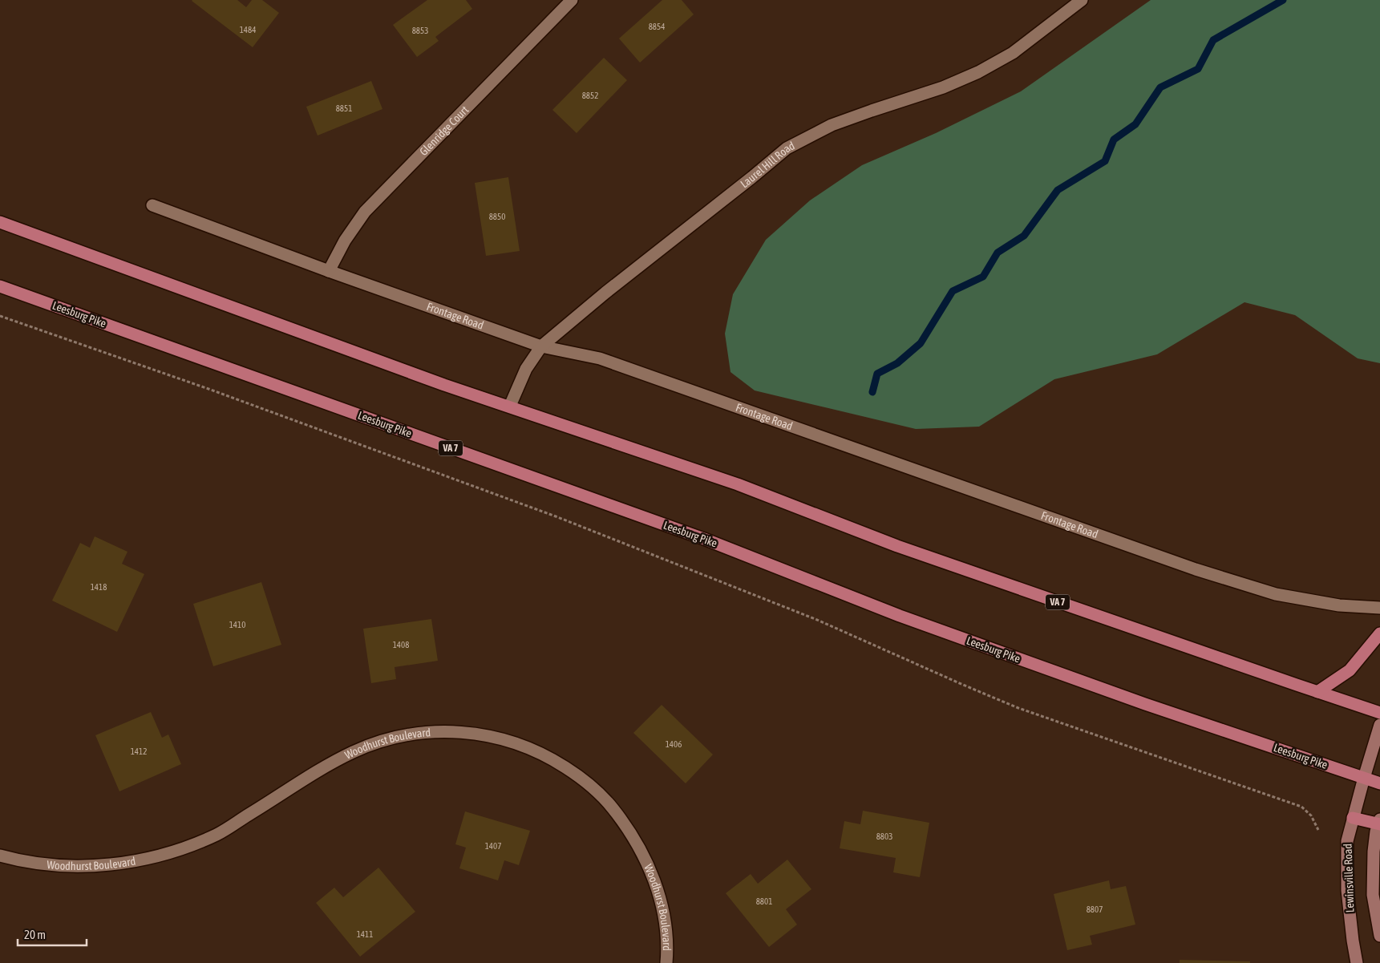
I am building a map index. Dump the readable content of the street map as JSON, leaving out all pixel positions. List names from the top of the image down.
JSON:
{
  "streets": {
    "highway": ["Leesburg Pike", "VA 7"],
    "main road": ["Lewinsville Road"],
    "street": [
      "Glenridge Court",
      "Laurel Hill Road",
      "Frontage Road",
      "Woodhurst Boulevard"
    ]
  },
  "crossings": [
    ["Glenridge Court", "Frontage Road"],
    ["Laurel Hill Road", "Frontage Road"],
    ["Laurel Hill Road", "VA 7"],
    ["Leesburg Pike", "Lewinsville Road"]
  ],
  "house_numbers": [
    "8854",
    "1484",
    "8853",
    "8852",
    "8851",
    "8850",
    "1418",
    "1410",
    "1408",
    "1406",
    "1412",
    "8803",
    "1407",
    "8801",
    "8807",
    "1411"
  ],
  "scale_bar": "20 m"
}
